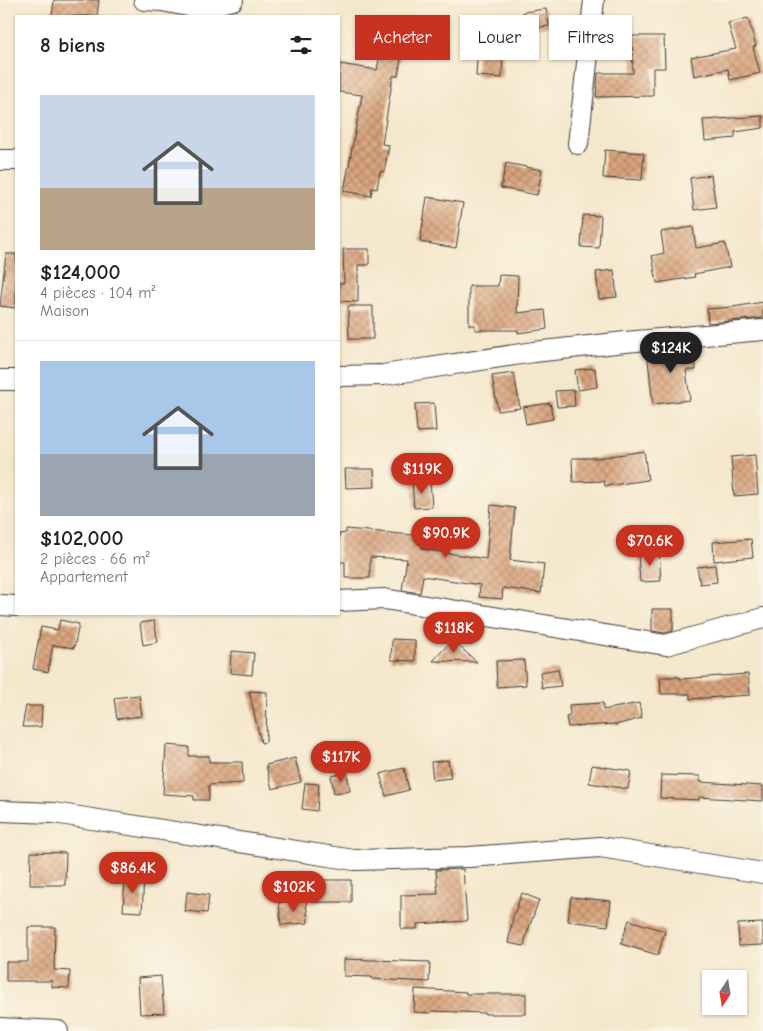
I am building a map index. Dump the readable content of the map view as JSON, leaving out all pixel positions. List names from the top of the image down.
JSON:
{
  "north": "bottom",
  "page": {
    "chip": ["Acheter", "Louer", "Filtres"],
    "heading": "8 biens",
    "list": [
      {
        "name": "$124,000",
        "note": "4 pièces · 104 m² · Maison"
      },
      {
        "name": "$102,000",
        "note": "2 pièces · 66 m² · Appartement"
      }
    ],
    "price": [
      "$124K",
      "$119K",
      "$90.9K",
      "$70.6K",
      "$118K",
      "$117K",
      "$86.4K",
      "$102K"
    ]
  }
}
